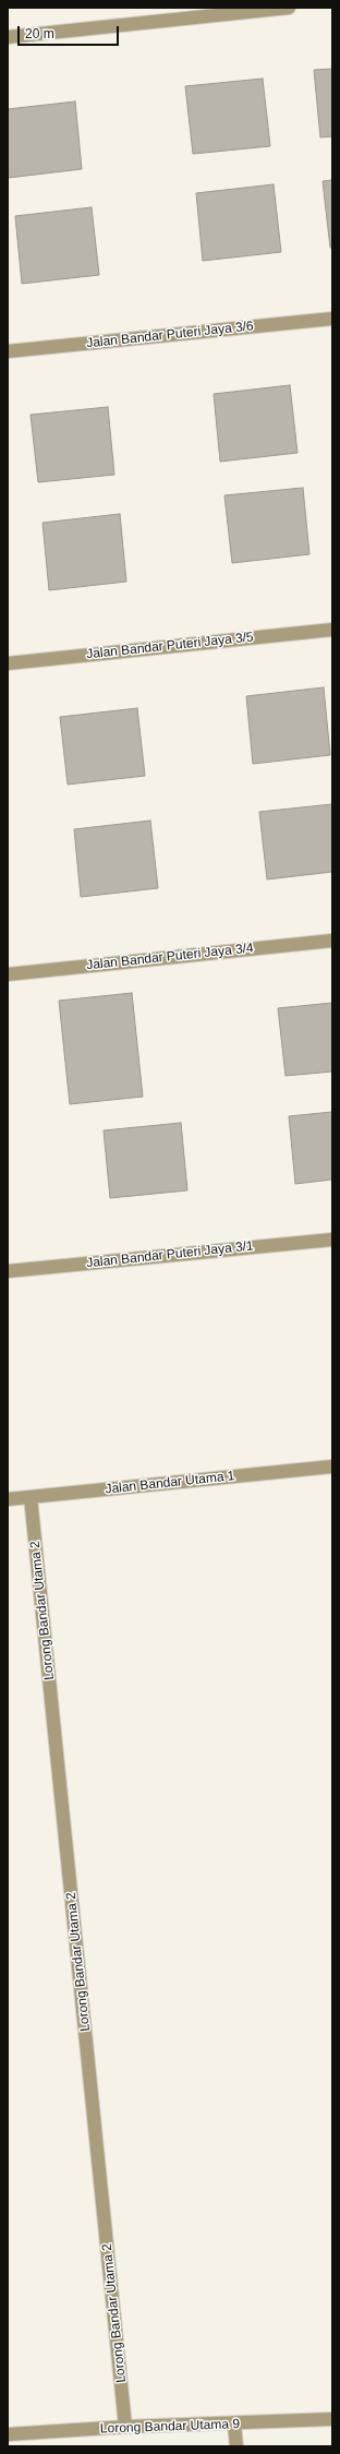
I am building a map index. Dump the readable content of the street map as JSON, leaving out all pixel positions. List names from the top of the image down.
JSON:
{
  "streets": {
    "street": [
      "Jalan Bandar Puteri Jaya 3/6",
      "Jalan Bandar Puteri Jaya 3/5",
      "Jalan Bandar Puteri Jaya 3/4",
      "Jalan Bandar Puteri Jaya 3/1",
      "Jalan Bandar Utama 1",
      "Lorong Bandar Utama 2",
      "Lorong Bandar Utama 9"
    ]
  },
  "crossings": [
    ["Jalan Bandar Utama 1", "Lorong Bandar Utama 2"],
    ["Lorong Bandar Utama 2", "Lorong Bandar Utama 9"]
  ],
  "scale_bar": "20 m"
}
